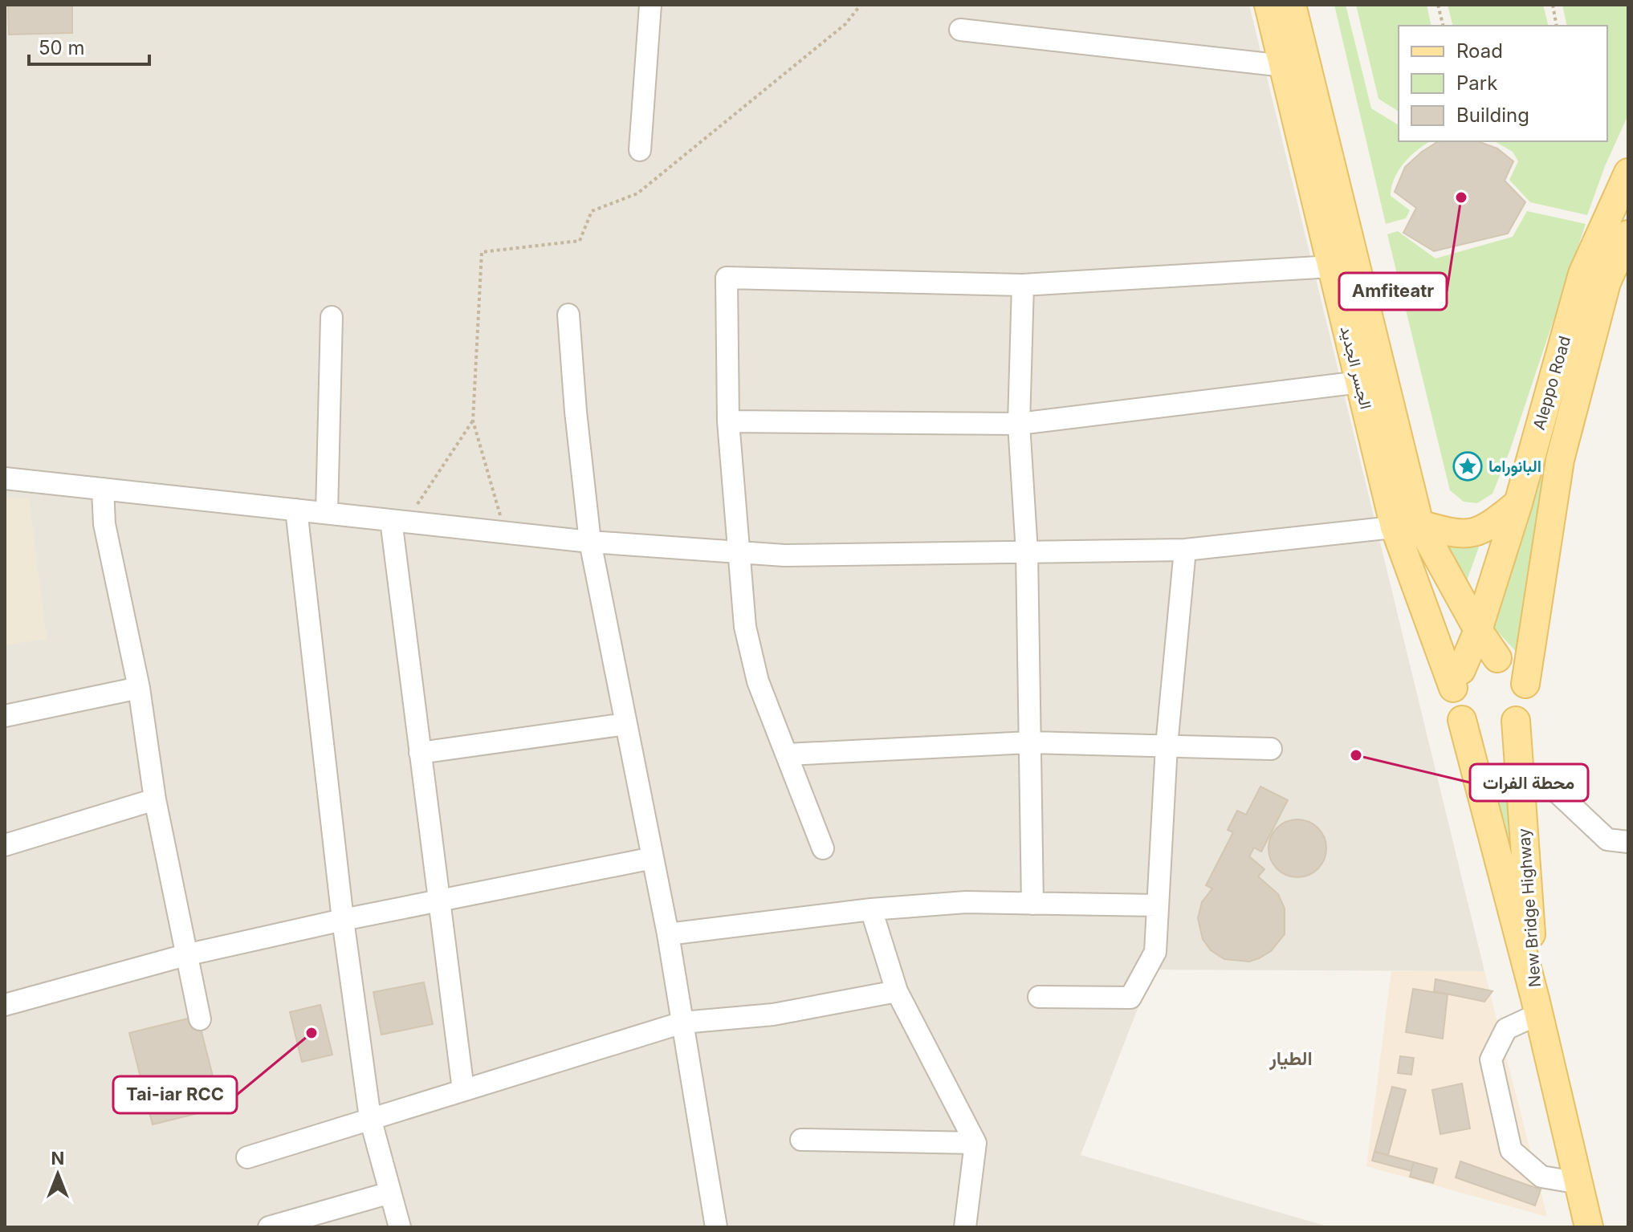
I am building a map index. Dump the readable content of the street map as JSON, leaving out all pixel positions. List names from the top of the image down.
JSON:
{
  "streets": {
    "main road": ["الجسر الجديد", "Aleppo Road", "New Bridge Highway"]
  },
  "crossings": [
    ["الجسر الجديد", "Aleppo Road"],
    ["الجسر الجديد", "New Bridge Highway"],
    ["Aleppo Road", "New Bridge Highway"]
  ],
  "districts": ["الطيار"],
  "places": {
    "other": ["Amfiteatr", "محطة الفرات", "Tai-iar RCC"],
    "place": ["البانوراما"]
  },
  "legend": ["Road", "Park", "Building"],
  "scale_bar": "50 m",
  "north": "top"
}
